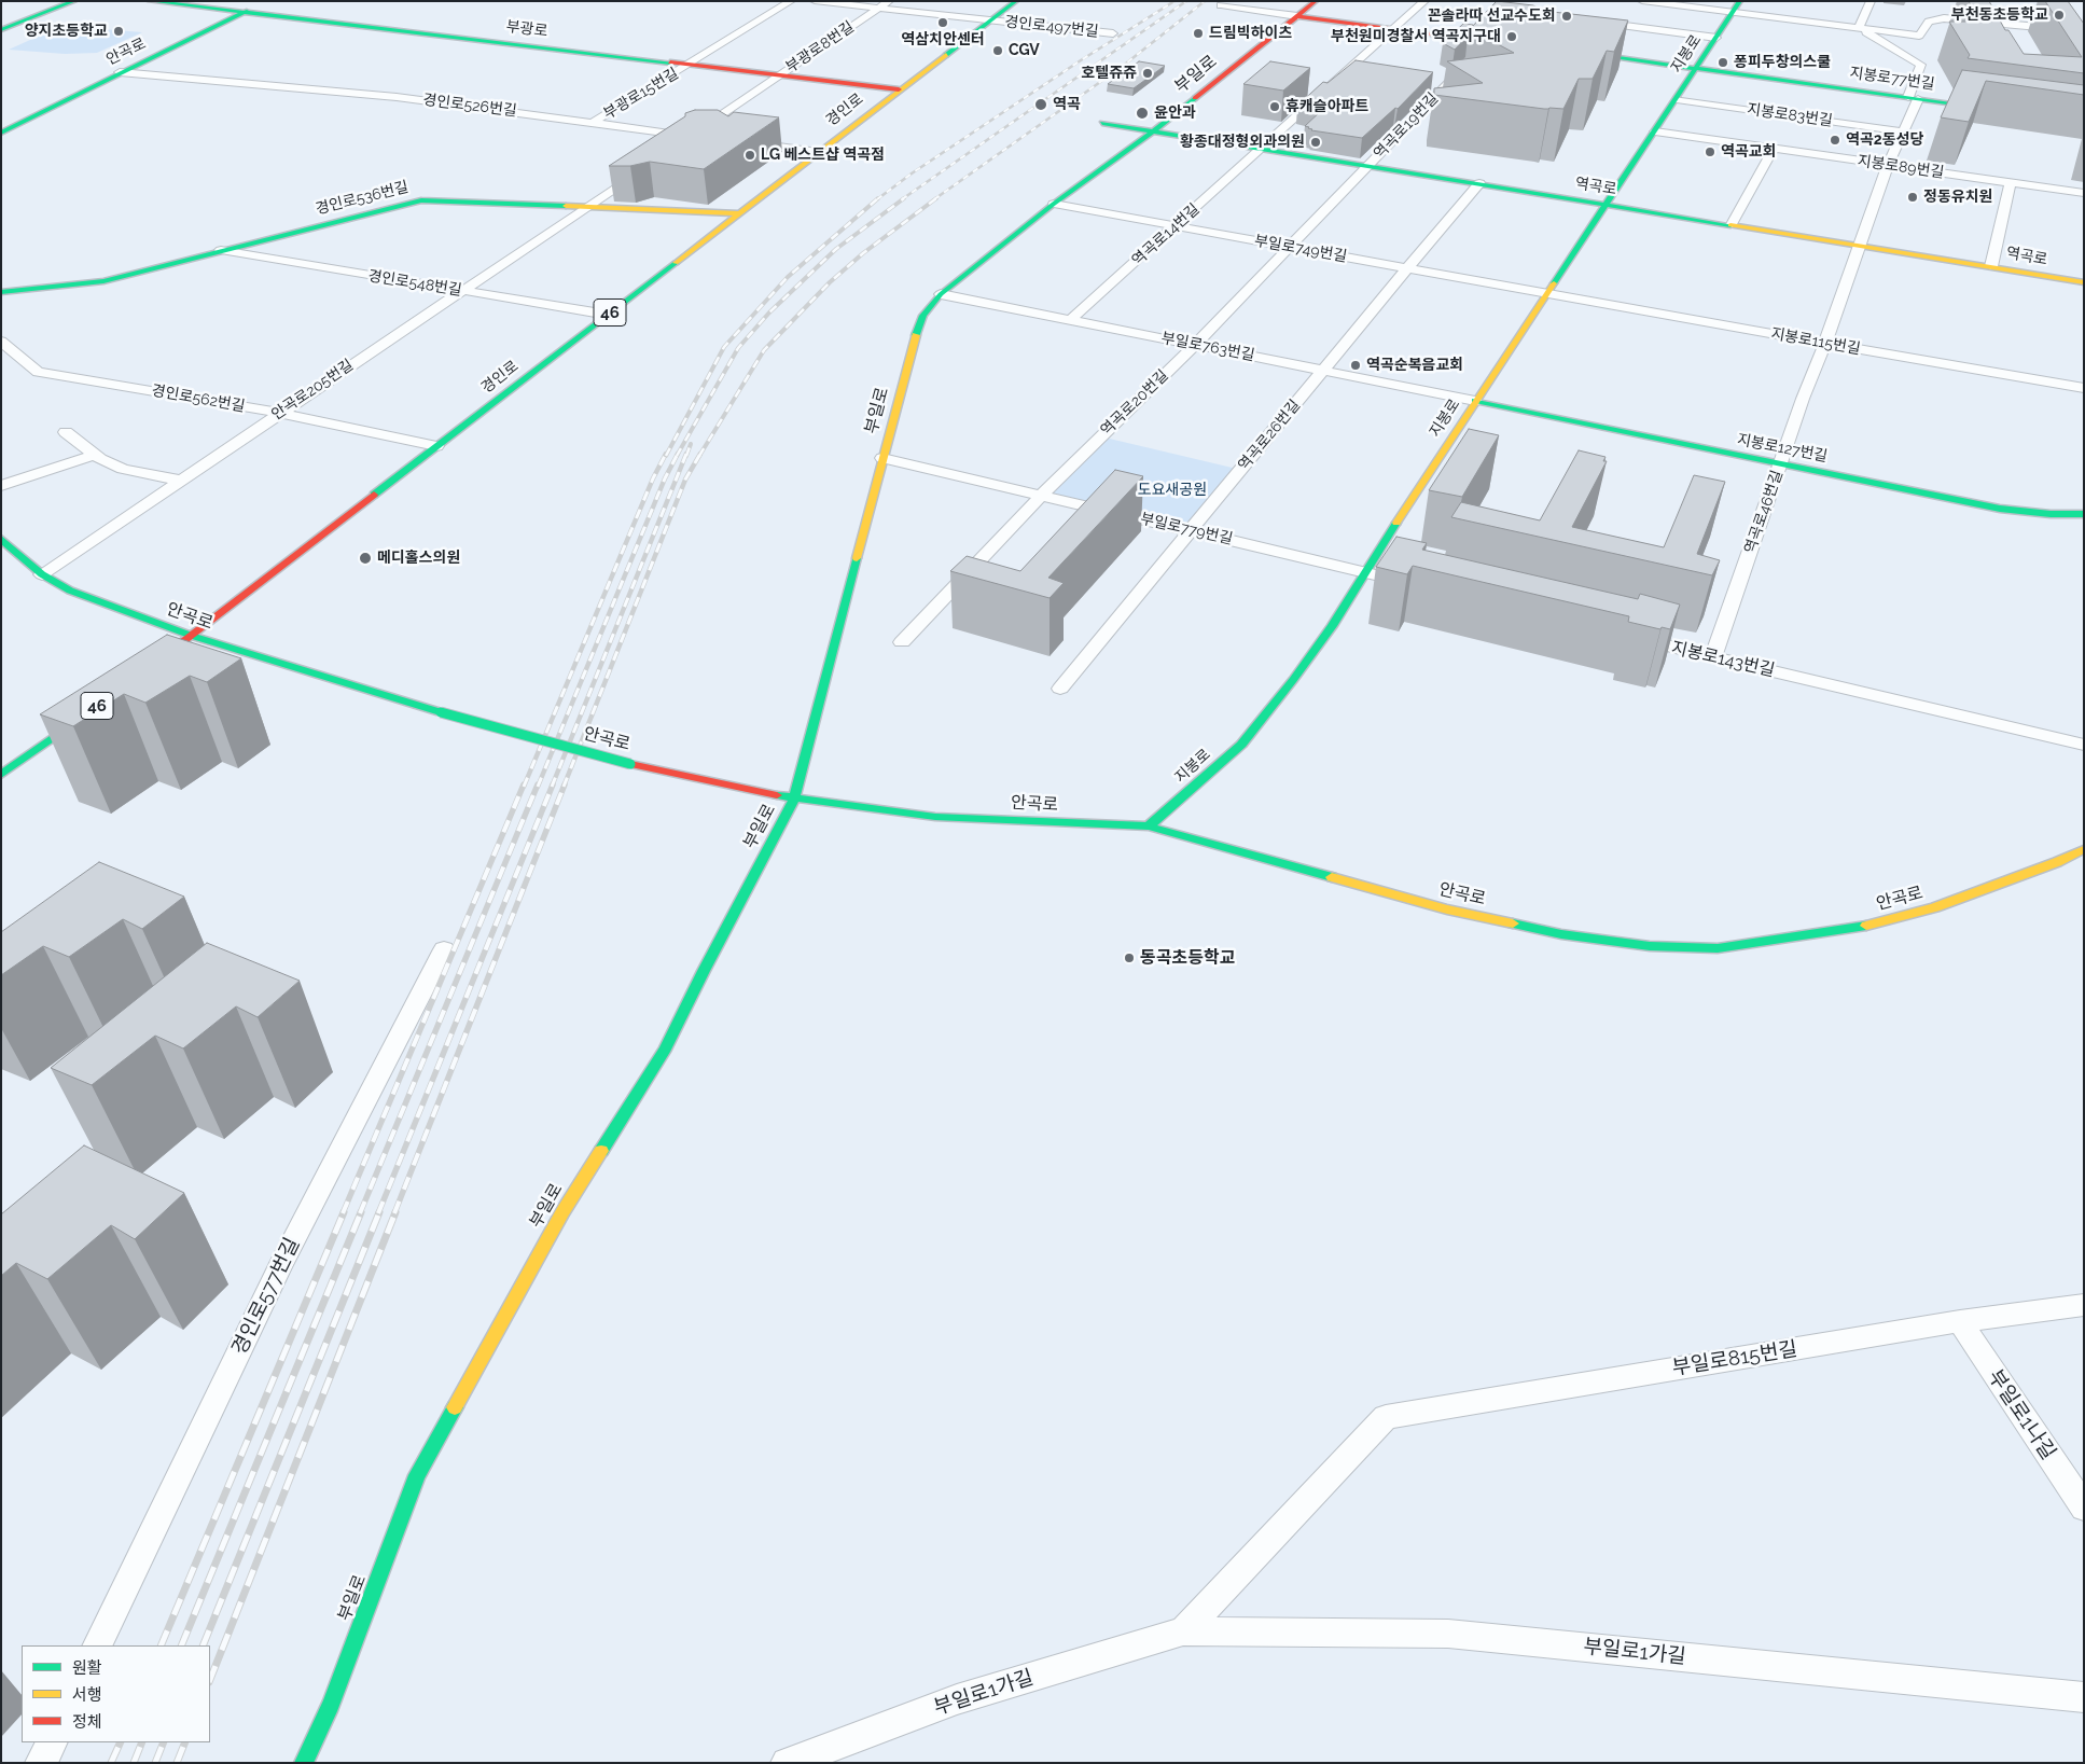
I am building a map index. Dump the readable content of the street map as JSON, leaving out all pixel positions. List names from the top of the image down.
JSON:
{
  "streets": {
    "street": [
      "경인로497번길",
      "부광로",
      "부광로8번길",
      "안곡로",
      "지봉로",
      "부일로",
      "지봉로77번길",
      "부광로15번길",
      "경인로526번길",
      "경인로",
      "지봉로83번길",
      "역곡로19번길",
      "지봉로89번길",
      "역곡로",
      "경인로536번길",
      "역곡로14번길",
      "부일로749번길",
      "경인로548번길",
      "46",
      "지봉로115번길",
      "부일로763번길",
      "안곡로205번길",
      "경인로562번길",
      "역곡로20번길",
      "역곡로26번길",
      "지봉로127번길",
      "역곡로46번길",
      "부일로779번길",
      "지봉로143번길",
      "경인로577번길",
      "부일로815번길",
      "부일로1나길",
      "부일로1가길"
    ]
  },
  "crossings": [
    ["경인로497번길", "경인로"],
    ["부광로", "부광로8번길"],
    ["부광로", "안곡로"],
    ["부광로", "부광로15번길"],
    ["부광로", "경인로"],
    ["안곡로", "지봉로"],
    ["안곡로", "부일로"],
    ["안곡로", "경인로526번길"],
    ["안곡로", "경인로"],
    ["안곡로", "안곡로205번길"],
    ["지봉로", "지봉로77번길"],
    ["지봉로", "지봉로83번길"],
    ["지봉로", "지봉로89번길"],
    ["지봉로", "역곡로"],
    ["지봉로", "부일로749번길"],
    ["지봉로", "지봉로115번길"],
    ["지봉로", "부일로763번길"],
    ["지봉로", "지봉로127번길"],
    ["지봉로", "부일로779번길"],
    ["부일로", "역곡로"],
    ["부일로", "부일로749번길"],
    ["부일로", "부일로763번길"],
    ["부일로", "부일로779번길"],
    ["지봉로77번길", "역곡로46번길"],
    ["부광로15번길", "경인로526번길"],
    ["경인로", "경인로536번길"],
    ["경인로", "경인로548번길"],
    ["경인로", "경인로562번길"],
    ["지봉로83번길", "역곡로46번길"],
    ["역곡로19번길", "역곡로"],
    ["역곡로19번길", "역곡로20번길"],
    ["지봉로89번길", "역곡로46번길"],
    ["역곡로", "역곡로14번길"],
    ["역곡로", "역곡로20번길"],
    ["역곡로", "역곡로26번길"],
    ["역곡로", "역곡로46번길"],
    ["경인로536번길", "경인로548번길"],
    ["경인로536번길", "안곡로205번길"],
    ["역곡로14번길", "부일로749번길"],
    ["역곡로14번길", "부일로763번길"],
    ["부일로749번길", "지봉로115번길"],
    ["부일로749번길", "역곡로20번길"],
    ["부일로749번길", "역곡로26번길"],
    ["경인로548번길", "안곡로205번길"],
    ["지봉로115번길", "역곡로46번길"],
    ["부일로763번길", "역곡로20번길"],
    ["부일로763번길", "역곡로26번길"],
    ["부일로763번길", "지봉로127번길"],
    ["안곡로205번길", "경인로562번길"],
    ["역곡로20번길", "부일로779번길"],
    ["역곡로26번길", "부일로779번길"],
    ["지봉로127번길", "역곡로46번길"],
    ["역곡로46번길", "지봉로143번길"],
    ["부일로815번길", "부일로1나길"],
    ["부일로815번길", "부일로1가길"]
  ],
  "parks": ["도요새공원"],
  "places": [
    "부천동초등학교",
    "꼰솔라따 선교수도회",
    "역삼치안센터",
    "양지초등학교",
    "드림빅하이츠",
    "부천원미경찰서 역곡지구대",
    "CGV",
    "퐁피두창의스쿨",
    "호텔쥬쥬",
    "역곡",
    "휴캐슬아파트",
    "윤안과",
    "역곡2동성당",
    "황종대정형외과의원",
    "역곡교회",
    "LG 베스트샵 역곡점",
    "정동유치원",
    "역곡순복음교회",
    "메디홀스의원",
    "동곡초등학교"
  ],
  "legend": ["원활", "서행", "정체"]
}
